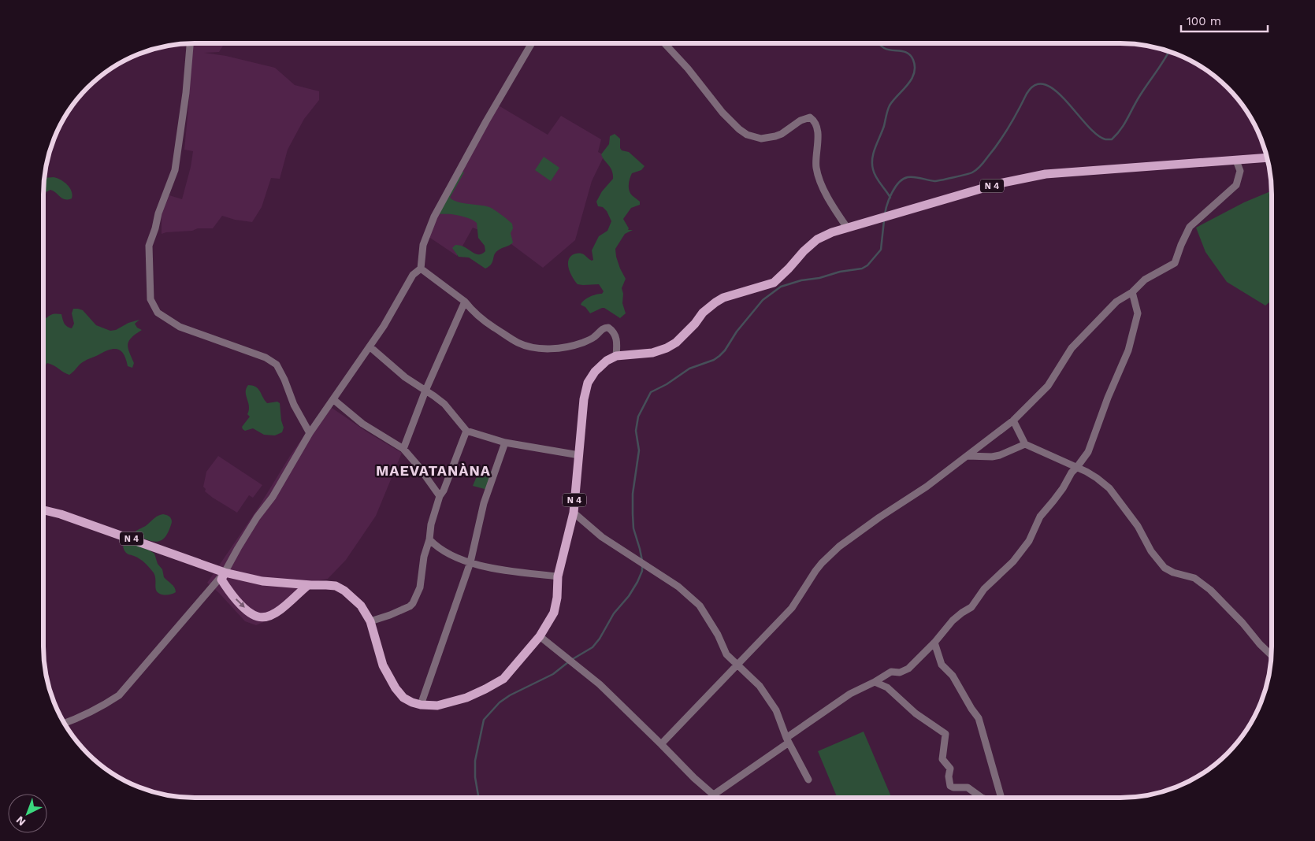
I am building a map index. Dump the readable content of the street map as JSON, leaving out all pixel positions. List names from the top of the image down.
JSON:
{
  "streets": {
    "main road": ["N 4"]
  },
  "districts": ["MAEVATANÀNA"],
  "scale_bar": "100 m",
  "north": "bottom left"
}
